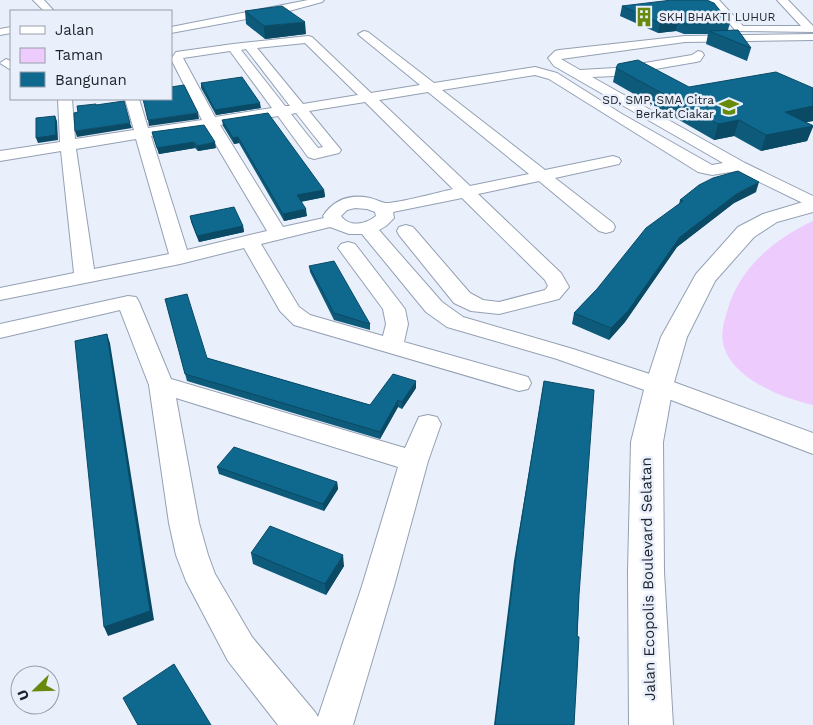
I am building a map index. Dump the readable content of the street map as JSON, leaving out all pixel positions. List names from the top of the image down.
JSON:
{
  "streets": {
    "street": ["Jalan Ecopolis Boulevard Selatan"]
  },
  "places": {
    "building": ["SKH BHAKTI LUHUR"],
    "school or university": ["SD, SMP, SMA Citra Berkat Ciakar"]
  },
  "legend": ["Jalan", "Taman", "Bangunan"],
  "north": "bottom left"
}
